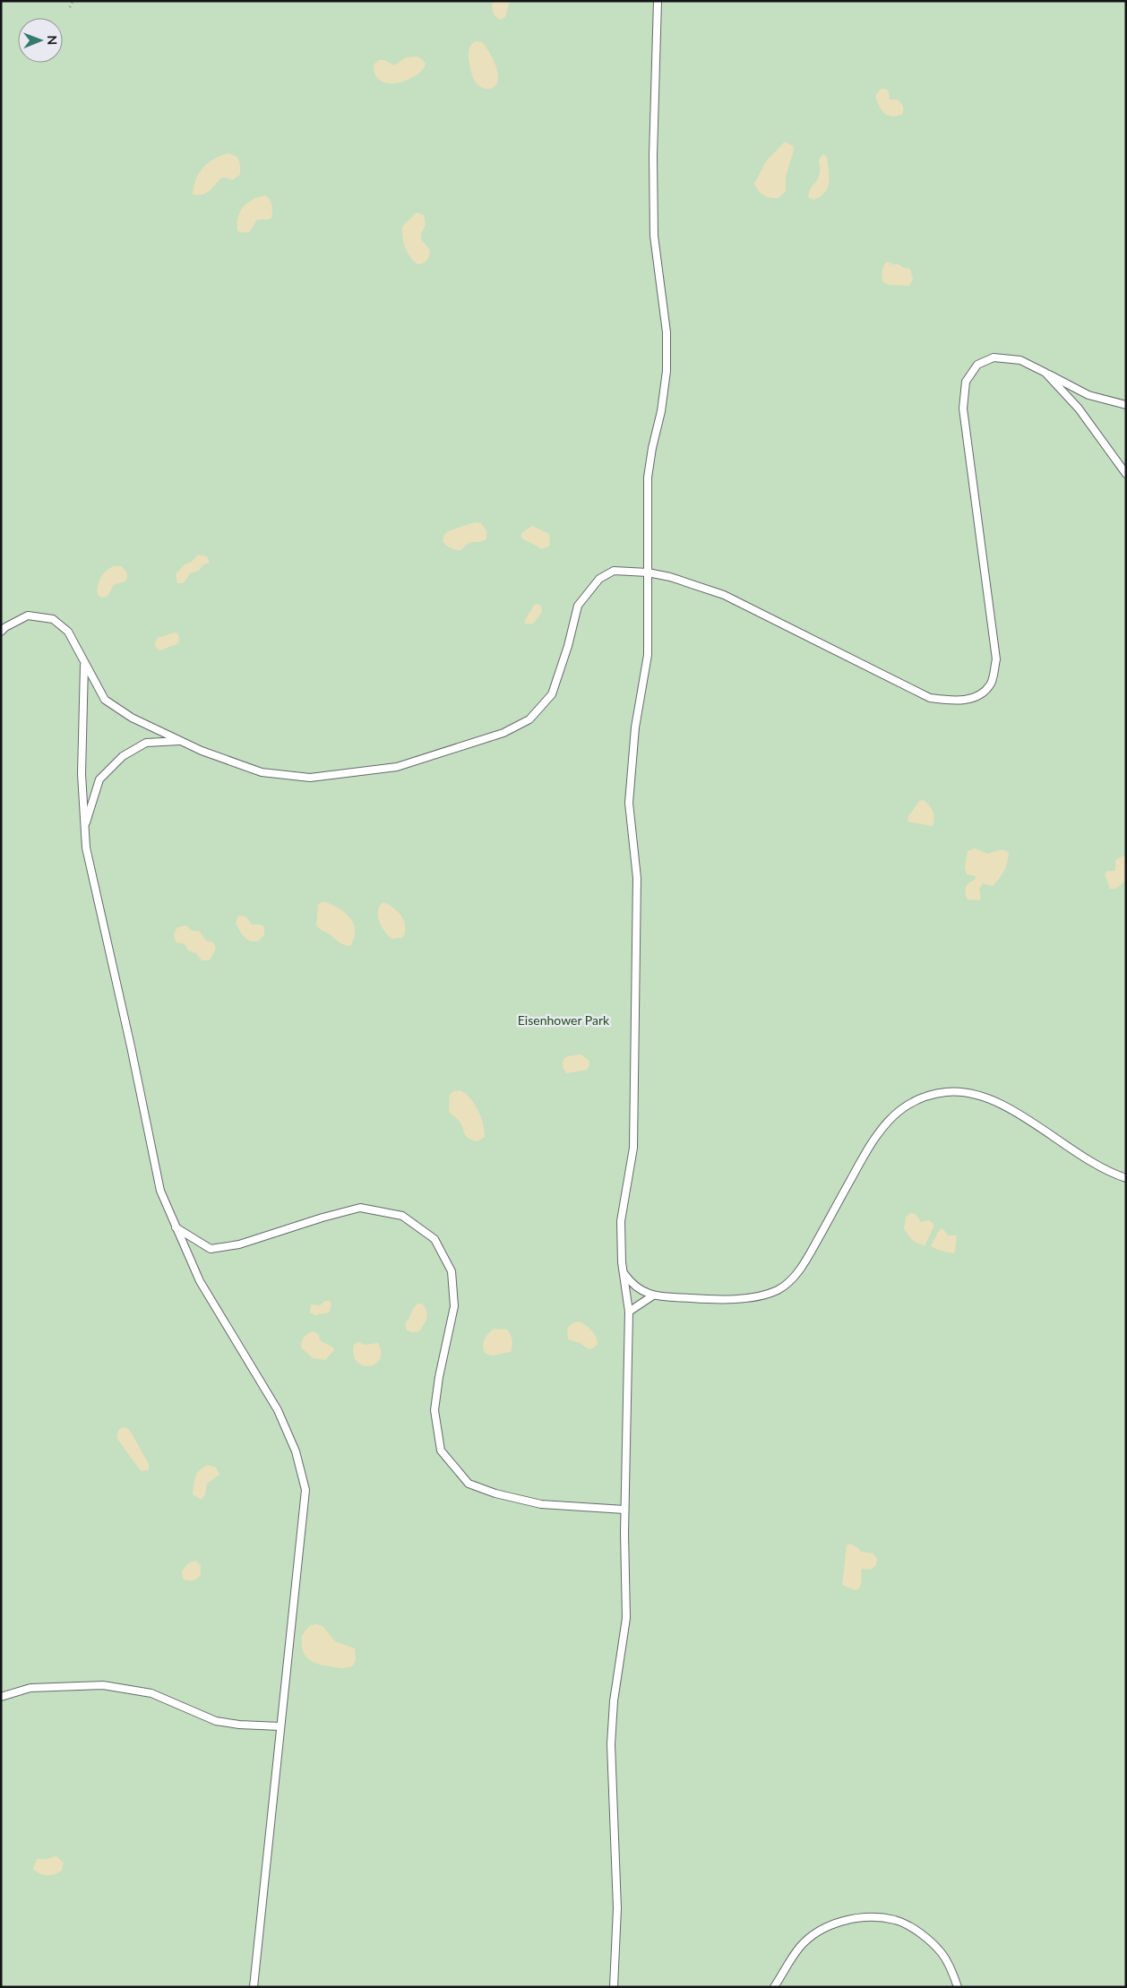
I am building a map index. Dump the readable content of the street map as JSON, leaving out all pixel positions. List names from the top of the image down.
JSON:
{
  "parks": ["Eisenhower Park"],
  "north": "right"
}
